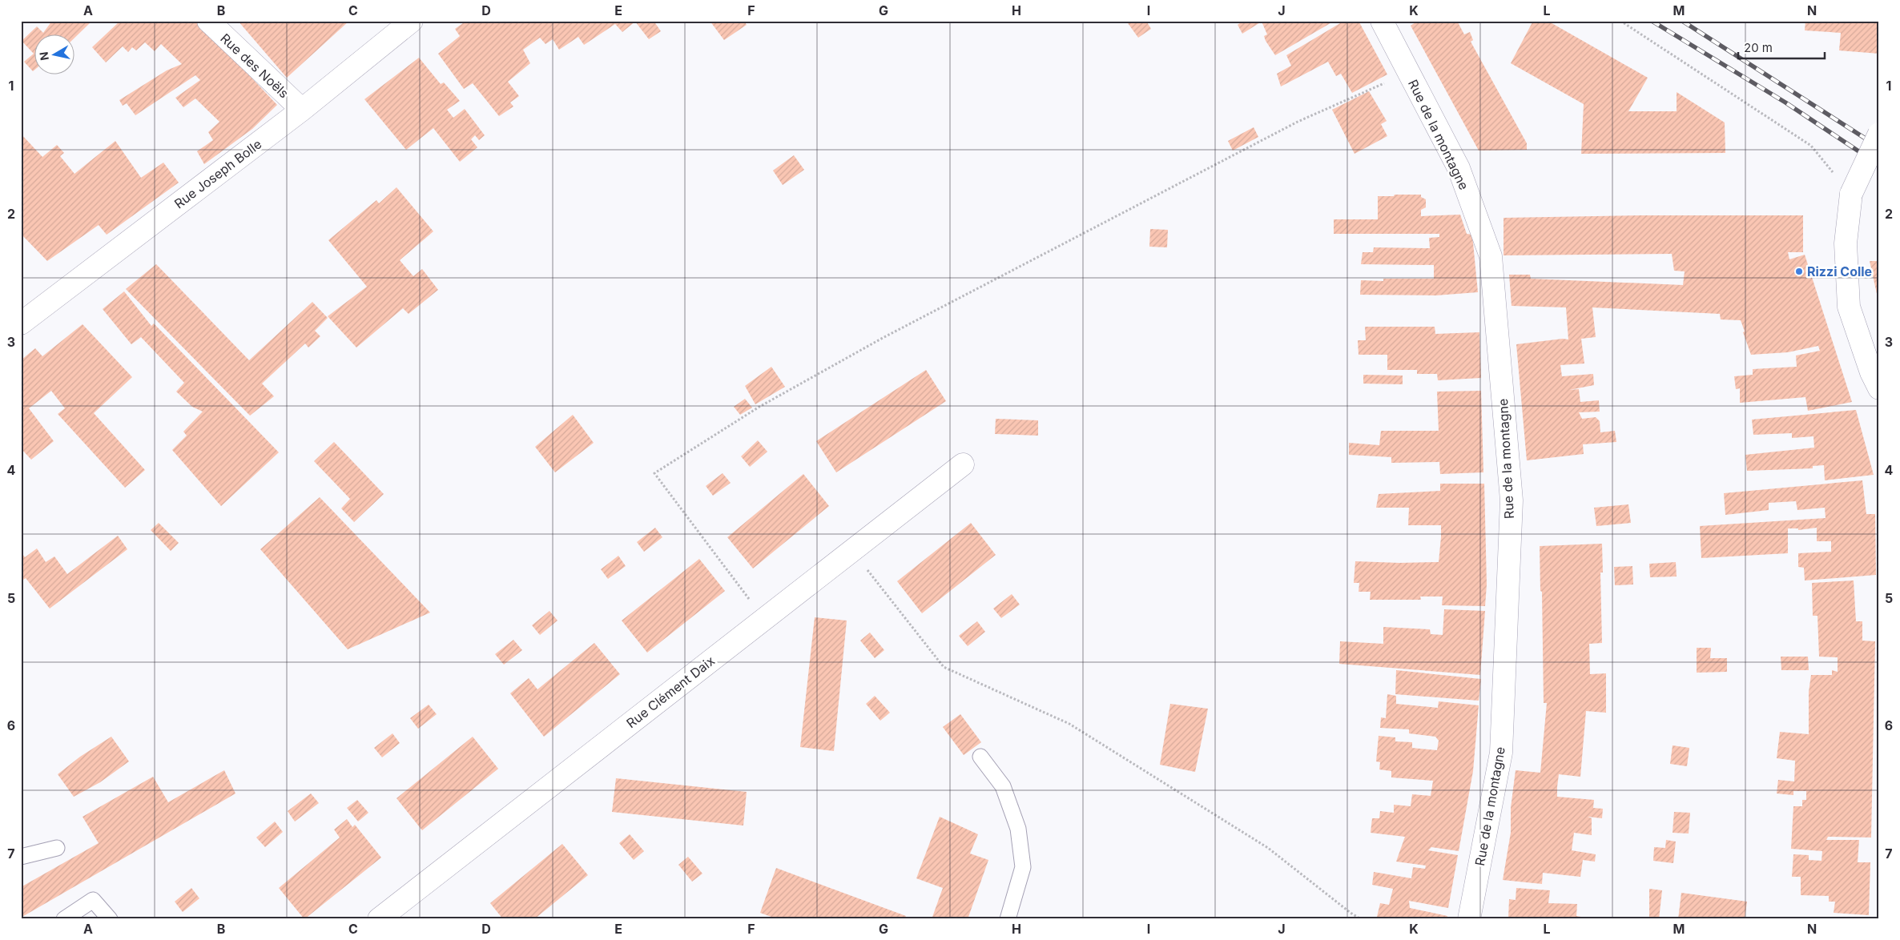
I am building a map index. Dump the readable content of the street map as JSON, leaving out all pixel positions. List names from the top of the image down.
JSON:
{
  "streets": {
    "street": [
      "Rue des Noëls",
      "Rue de la montagne",
      "Rue Joseph Bolle",
      "Rue Clément Daix"
    ]
  },
  "crossings": [
    ["Rue des Noëls", "Rue Joseph Bolle"]
  ],
  "places": ["Rizzi Colle"],
  "scale_bar": "20 m",
  "north": "left",
  "grid": {
    "columns": [
      "A",
      "B",
      "C",
      "D",
      "E",
      "F",
      "G",
      "H",
      "I",
      "J",
      "K",
      "L",
      "M",
      "N"
    ],
    "rows": [
      "1",
      "2",
      "3",
      "4",
      "5",
      "6",
      "7"
    ]
  }
}
